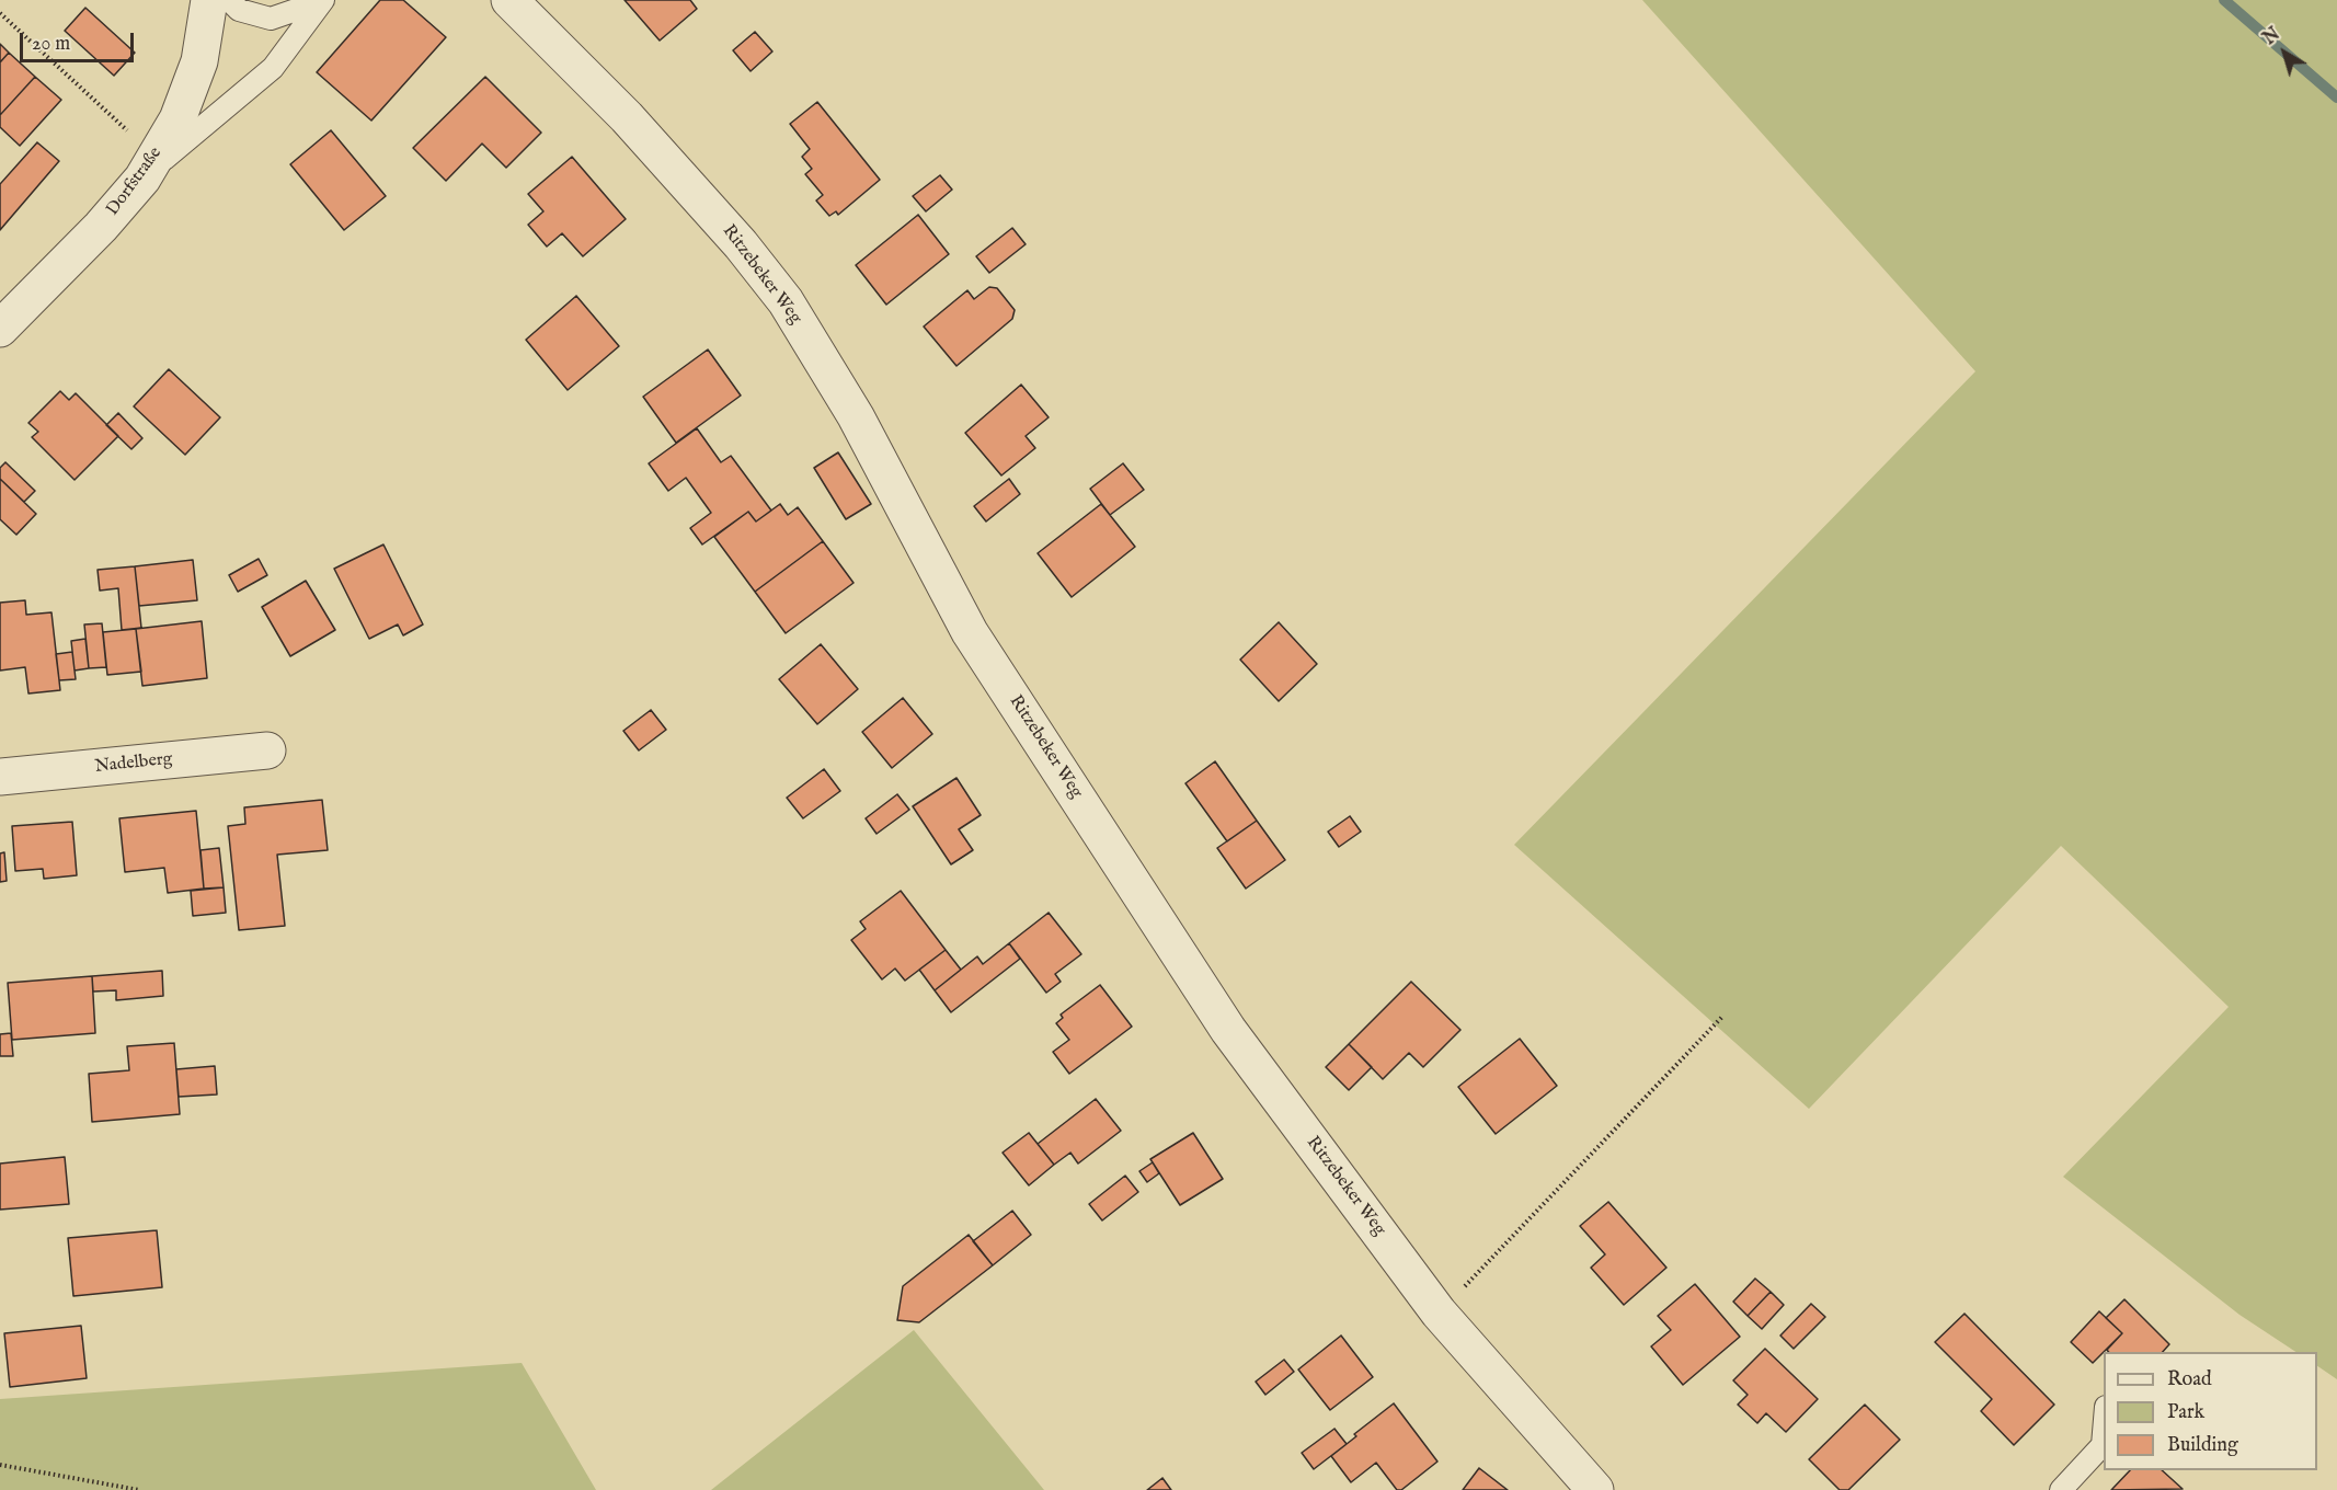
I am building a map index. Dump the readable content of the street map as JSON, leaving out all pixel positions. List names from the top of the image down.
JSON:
{
  "streets": {
    "street": ["Dorfstraße", "Ritzebeker Weg", "Nadelberg"]
  },
  "legend": ["Road", "Park", "Building"],
  "scale_bar": "20 m",
  "north": "top left"
}
